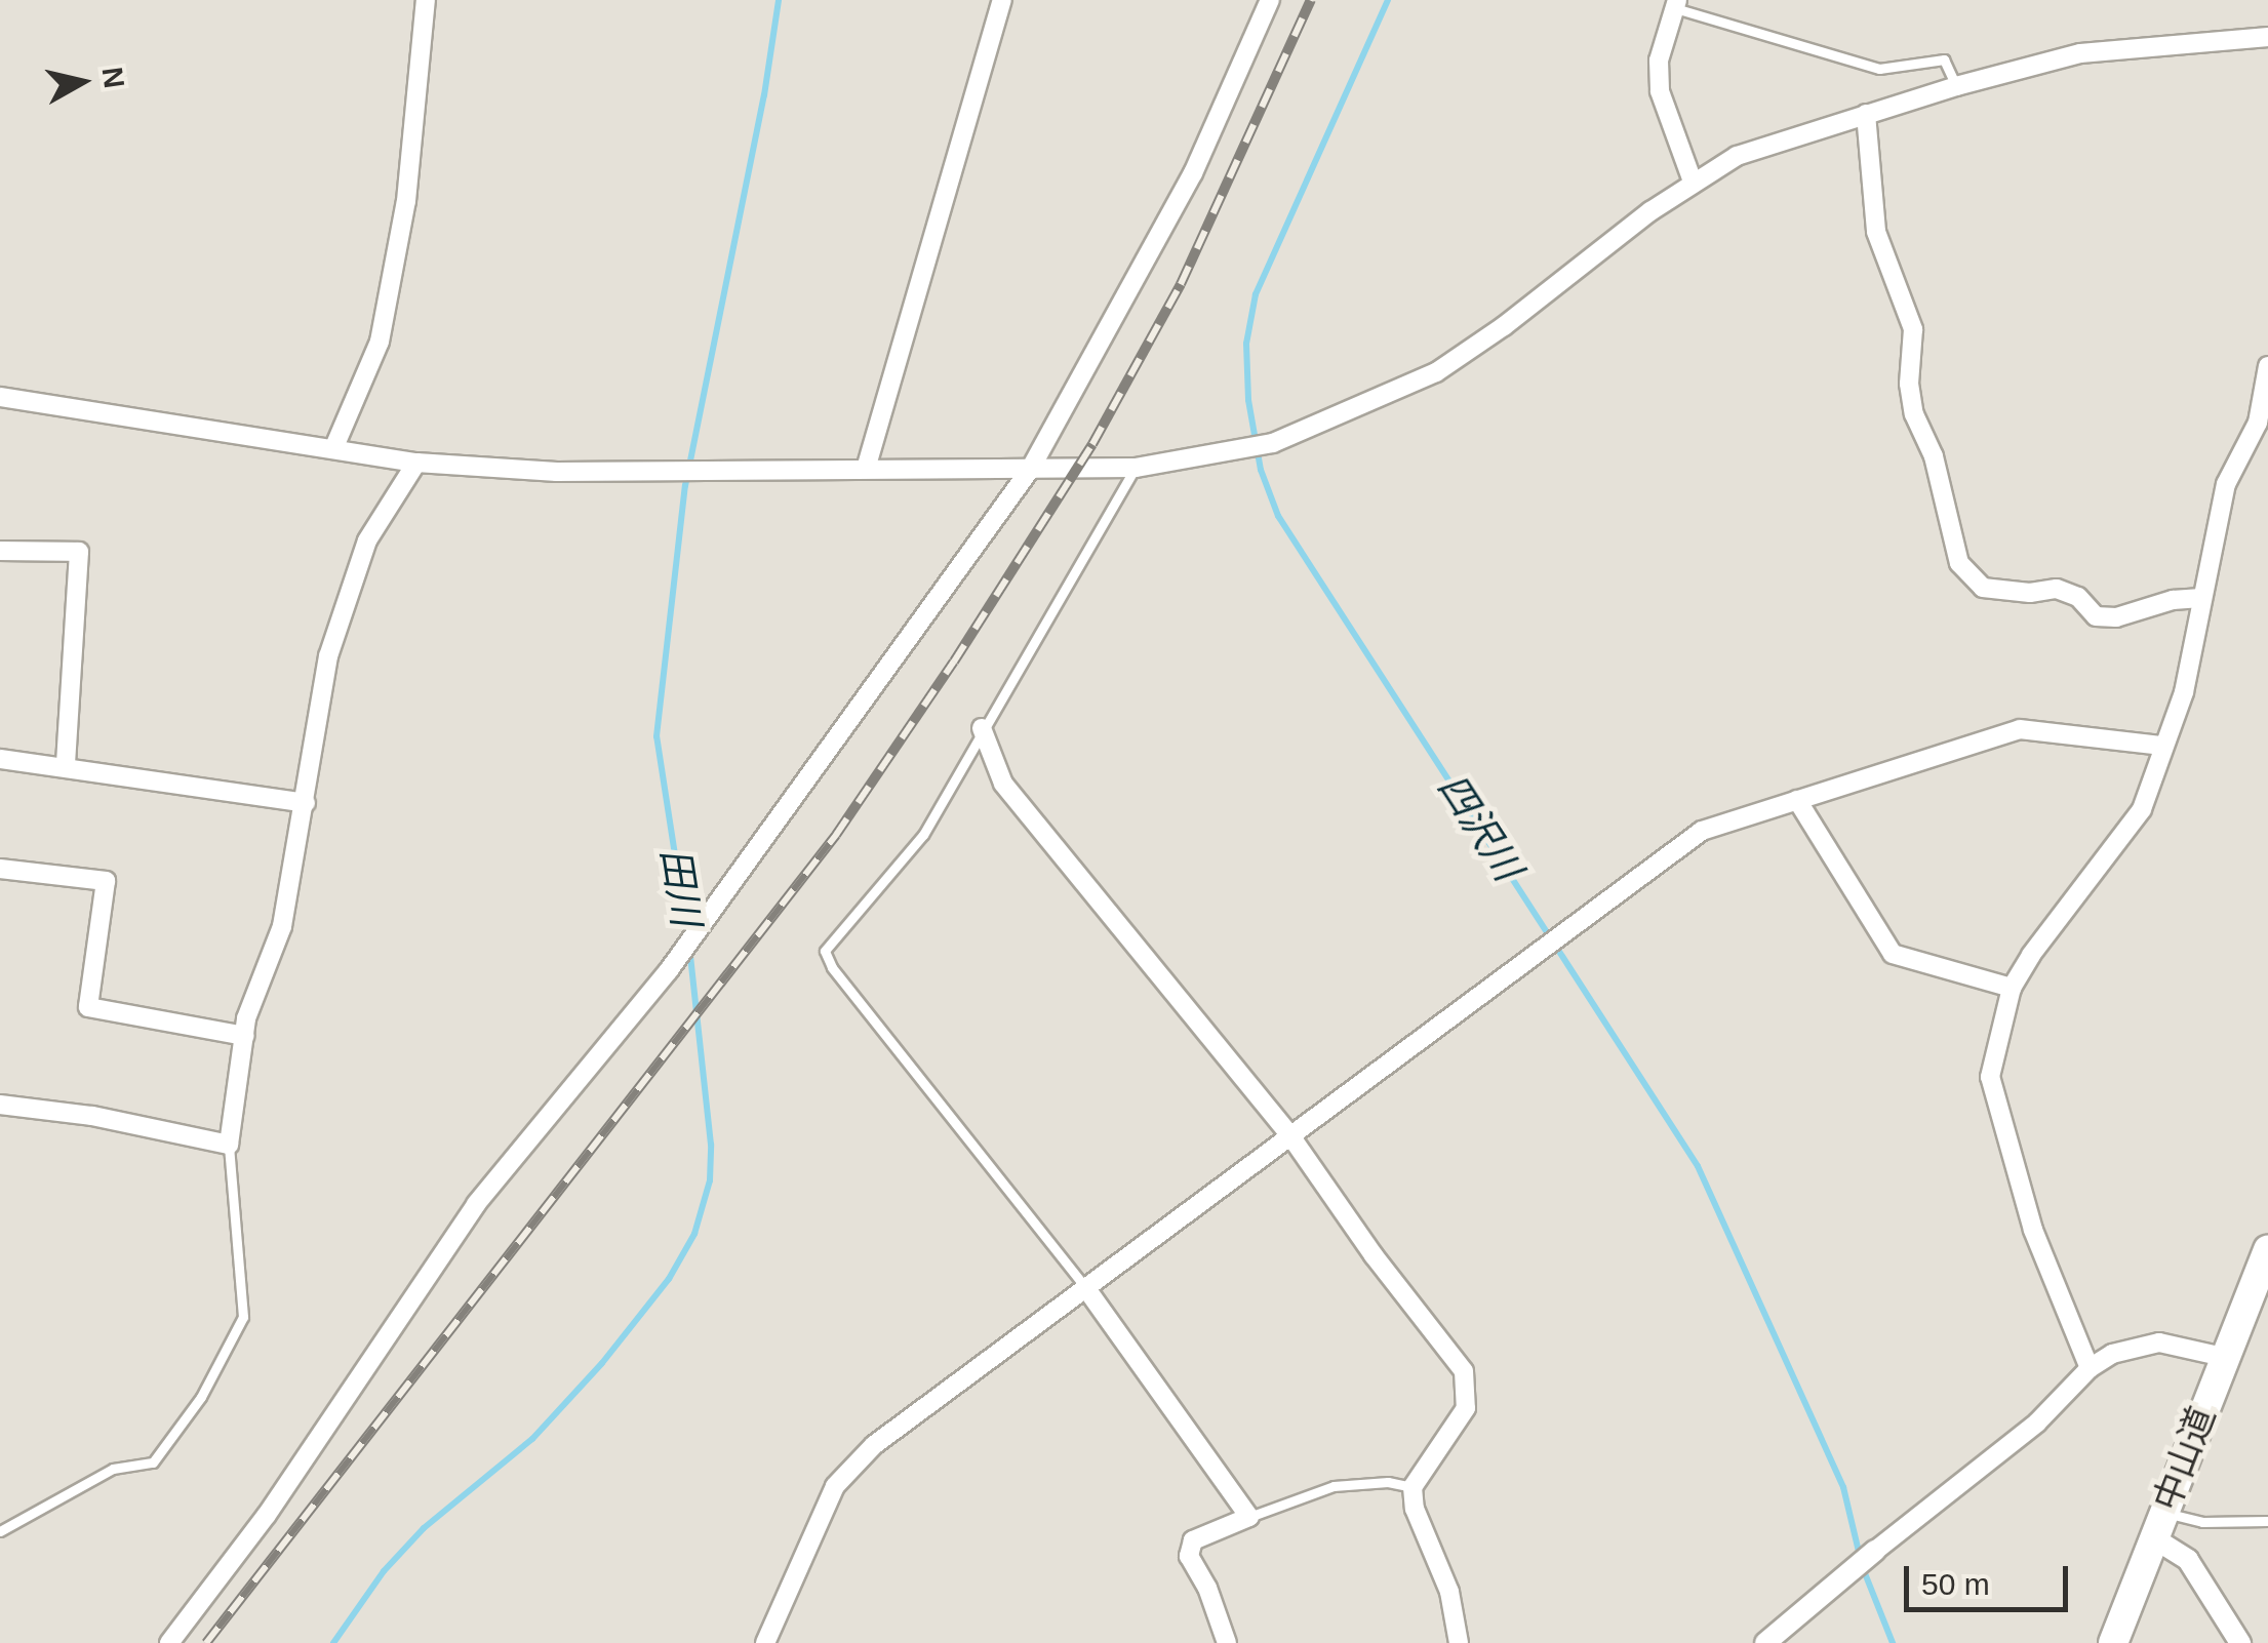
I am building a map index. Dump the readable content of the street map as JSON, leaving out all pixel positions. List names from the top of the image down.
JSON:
{
  "streets": {
    "highway": ["中山道"]
  },
  "water": ["四沢川", "田川"],
  "scale_bar": "50 m",
  "north": "right"
}
